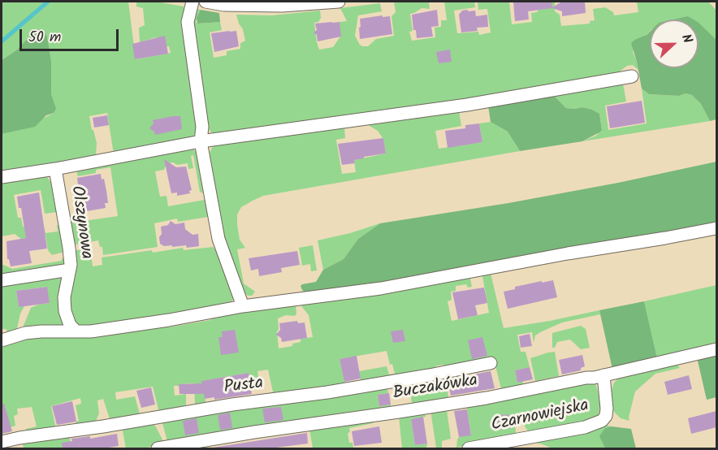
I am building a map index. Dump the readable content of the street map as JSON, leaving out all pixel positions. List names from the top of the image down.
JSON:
{
  "streets": {
    "street": [
      "Olszynowa",
      "Pusta",
      "Buczakówka",
      "Czarnowiejska"
    ]
  },
  "crossings": [
    ["Buczakówka", "Czarnowiejska"]
  ],
  "scale_bar": "50 m",
  "north": "right"
}
